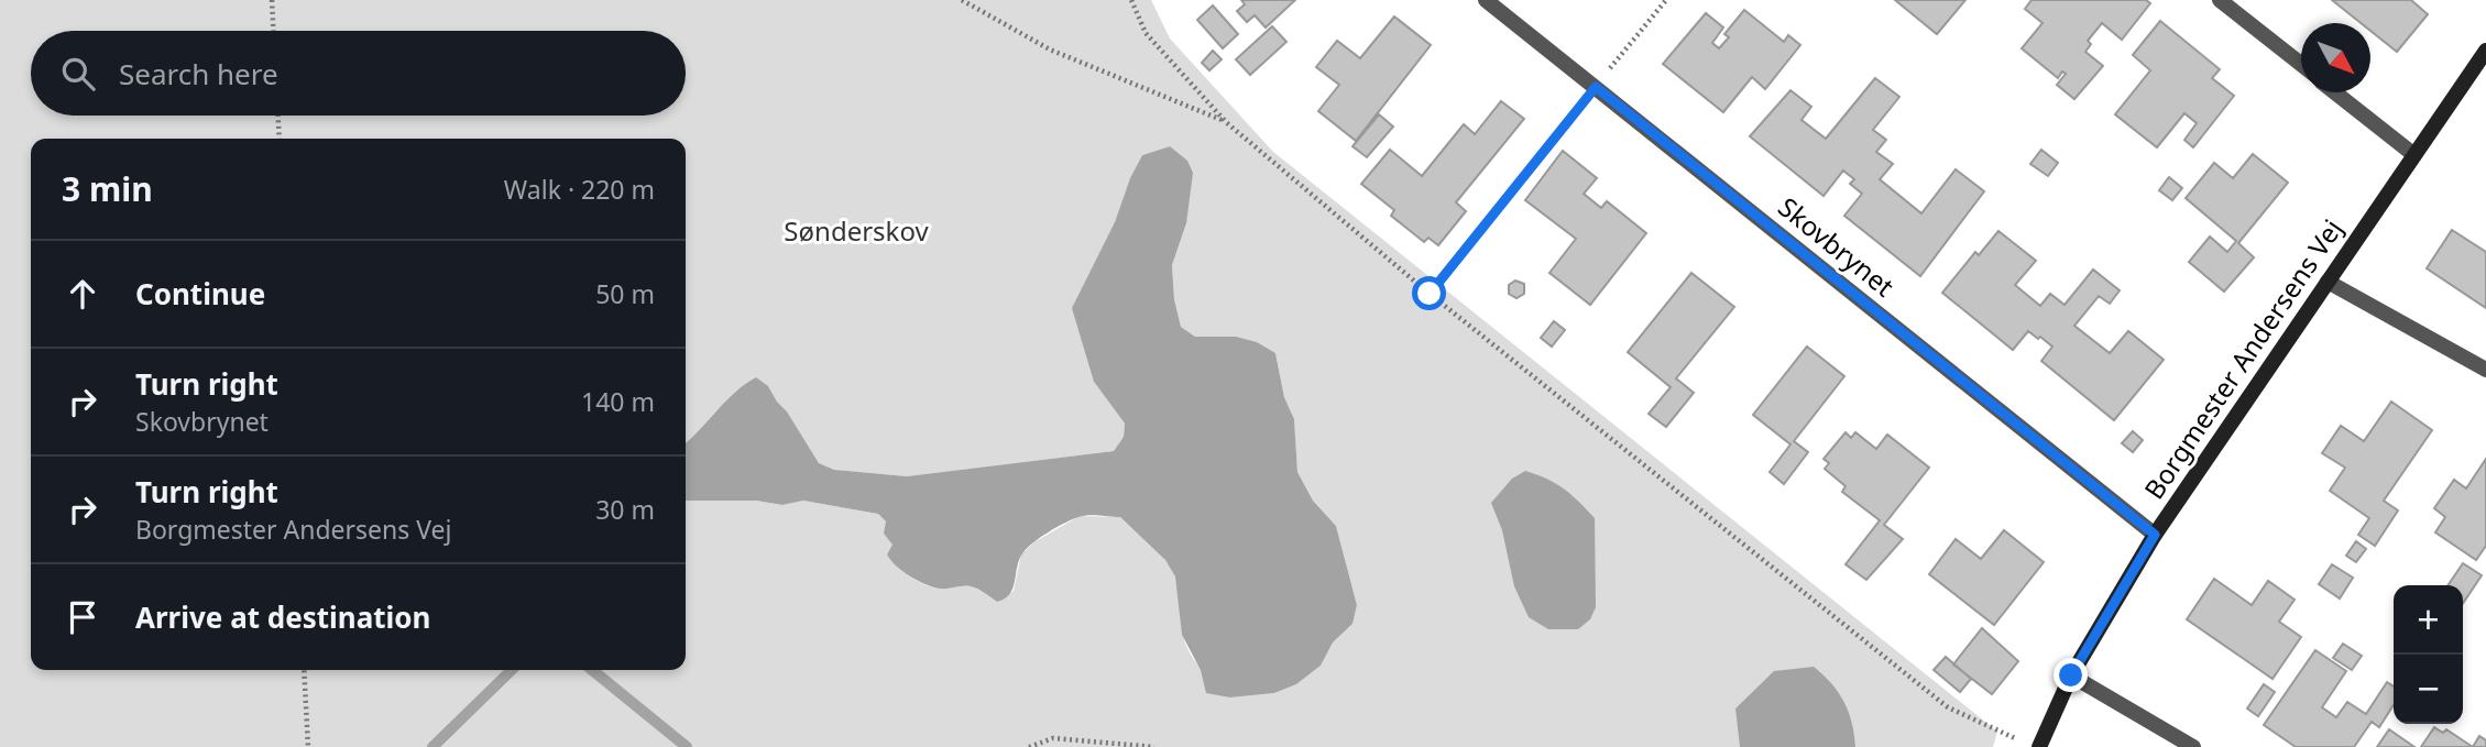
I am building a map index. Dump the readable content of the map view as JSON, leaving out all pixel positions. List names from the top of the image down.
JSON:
{
  "streets": {
    "street": ["Skovbrynet", "Borgmester Andersens Vej"]
  },
  "crossings": [
    ["Skovbrynet", "Borgmester Andersens Vej"]
  ],
  "parks": ["Sønderskov"],
  "north": "bottom right",
  "page": {
    "search": "Search here",
    "heading": ["3 min", "Walk · 220 m"],
    "list": [
      ["Continue", "50 m"],
      ["Turn right", "Skovbrynet", "140 m"],
      ["Turn right", "Borgmester Andersens Vej", "30 m"],
      "Arrive at destination"
    ],
    "map_buttons": ["+", "−"]
  }
}
